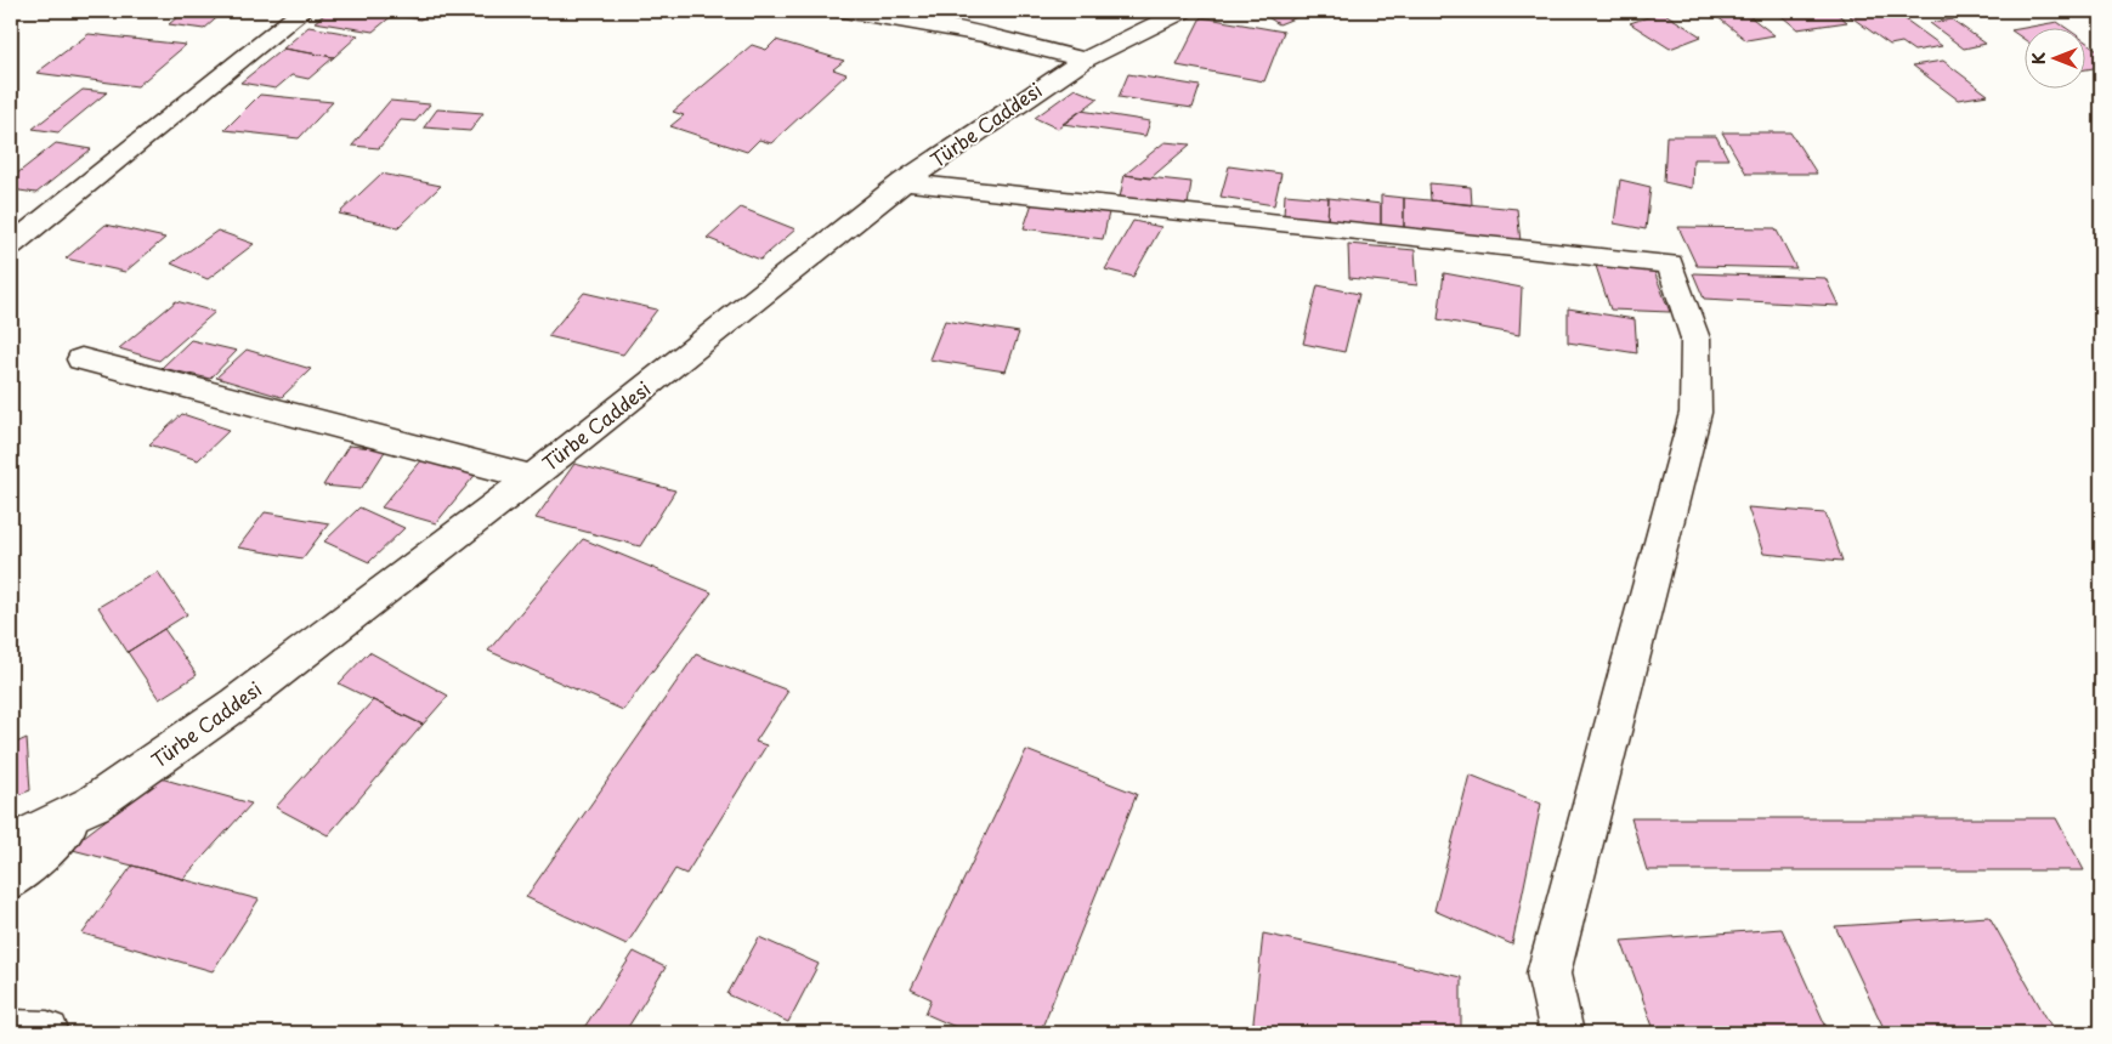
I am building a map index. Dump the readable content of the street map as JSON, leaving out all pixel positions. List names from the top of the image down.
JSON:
{
  "streets": {
    "street": ["Türbe Caddesi"]
  },
  "north": "left"
}
